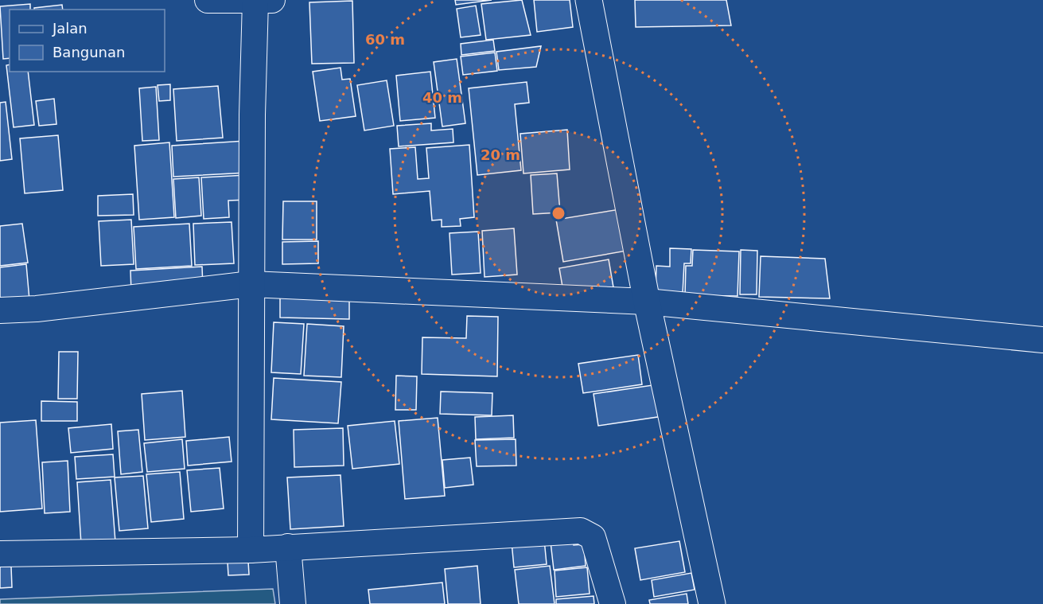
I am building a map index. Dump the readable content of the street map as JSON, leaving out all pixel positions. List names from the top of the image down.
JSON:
{
  "legend": ["Jalan", "Bangunan"],
  "rings": ["60 m", "40 m", "20 m"]
}
